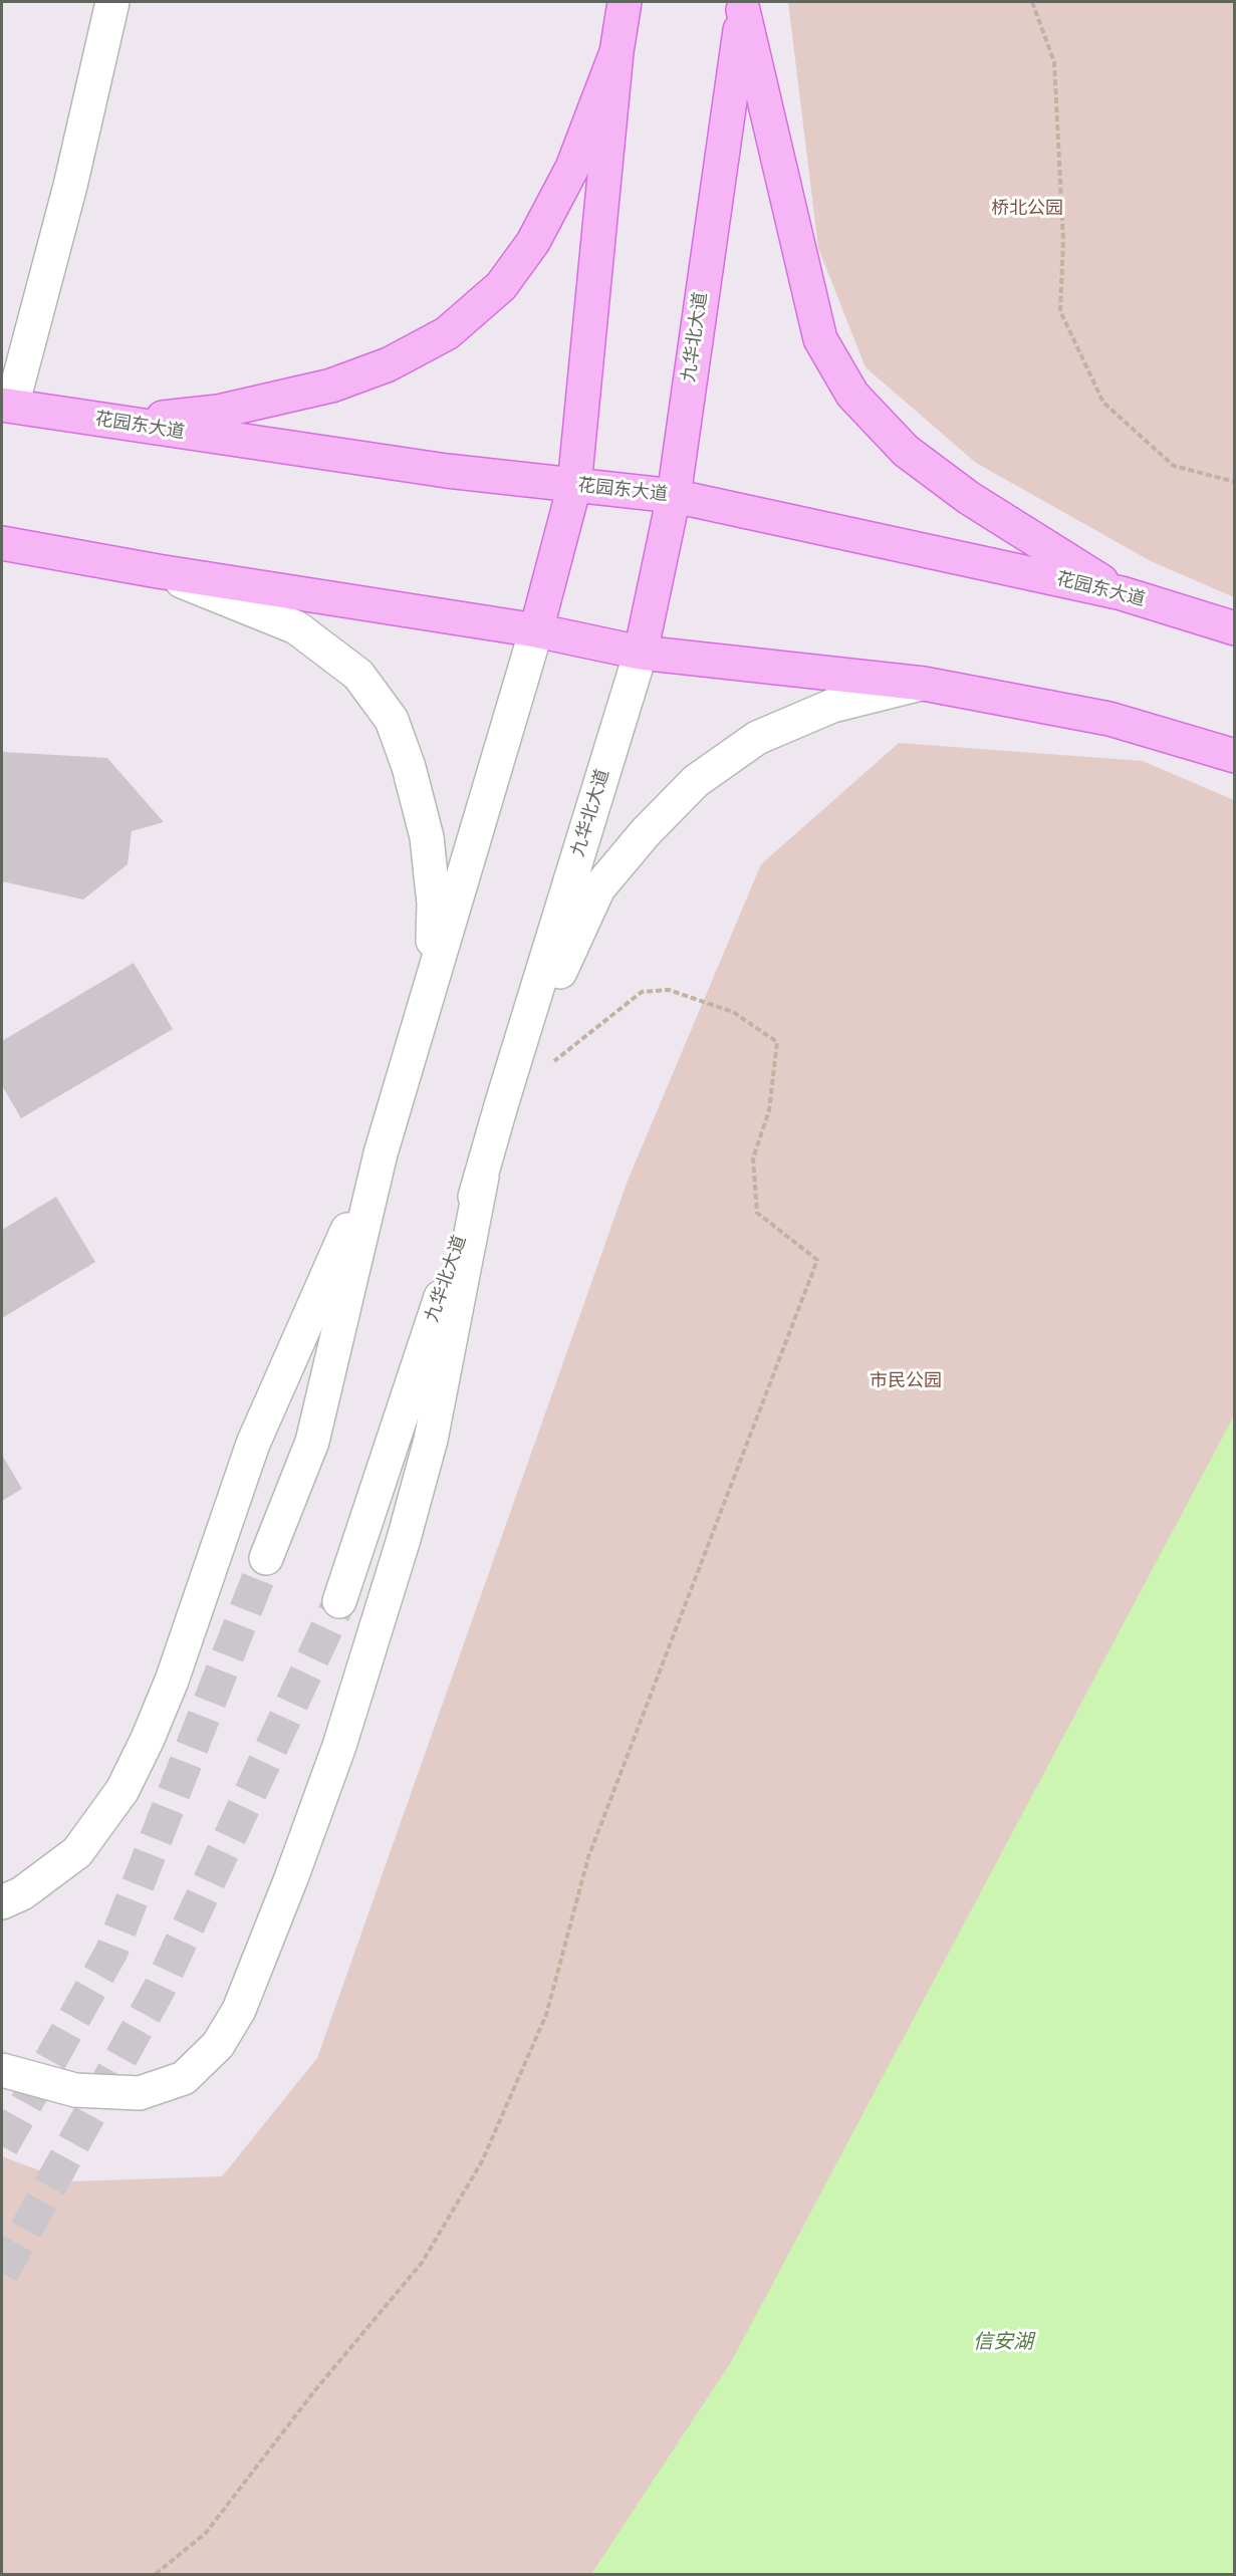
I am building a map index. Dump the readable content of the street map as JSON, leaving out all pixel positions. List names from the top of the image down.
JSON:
{
  "streets": {
    "main road": ["九华北大道", "花园东大道"]
  },
  "crossings": [
    ["九华北大道", "花园东大道"]
  ],
  "water": ["信安湖"],
  "parks": ["桥北公园", "市民公园"]
}
